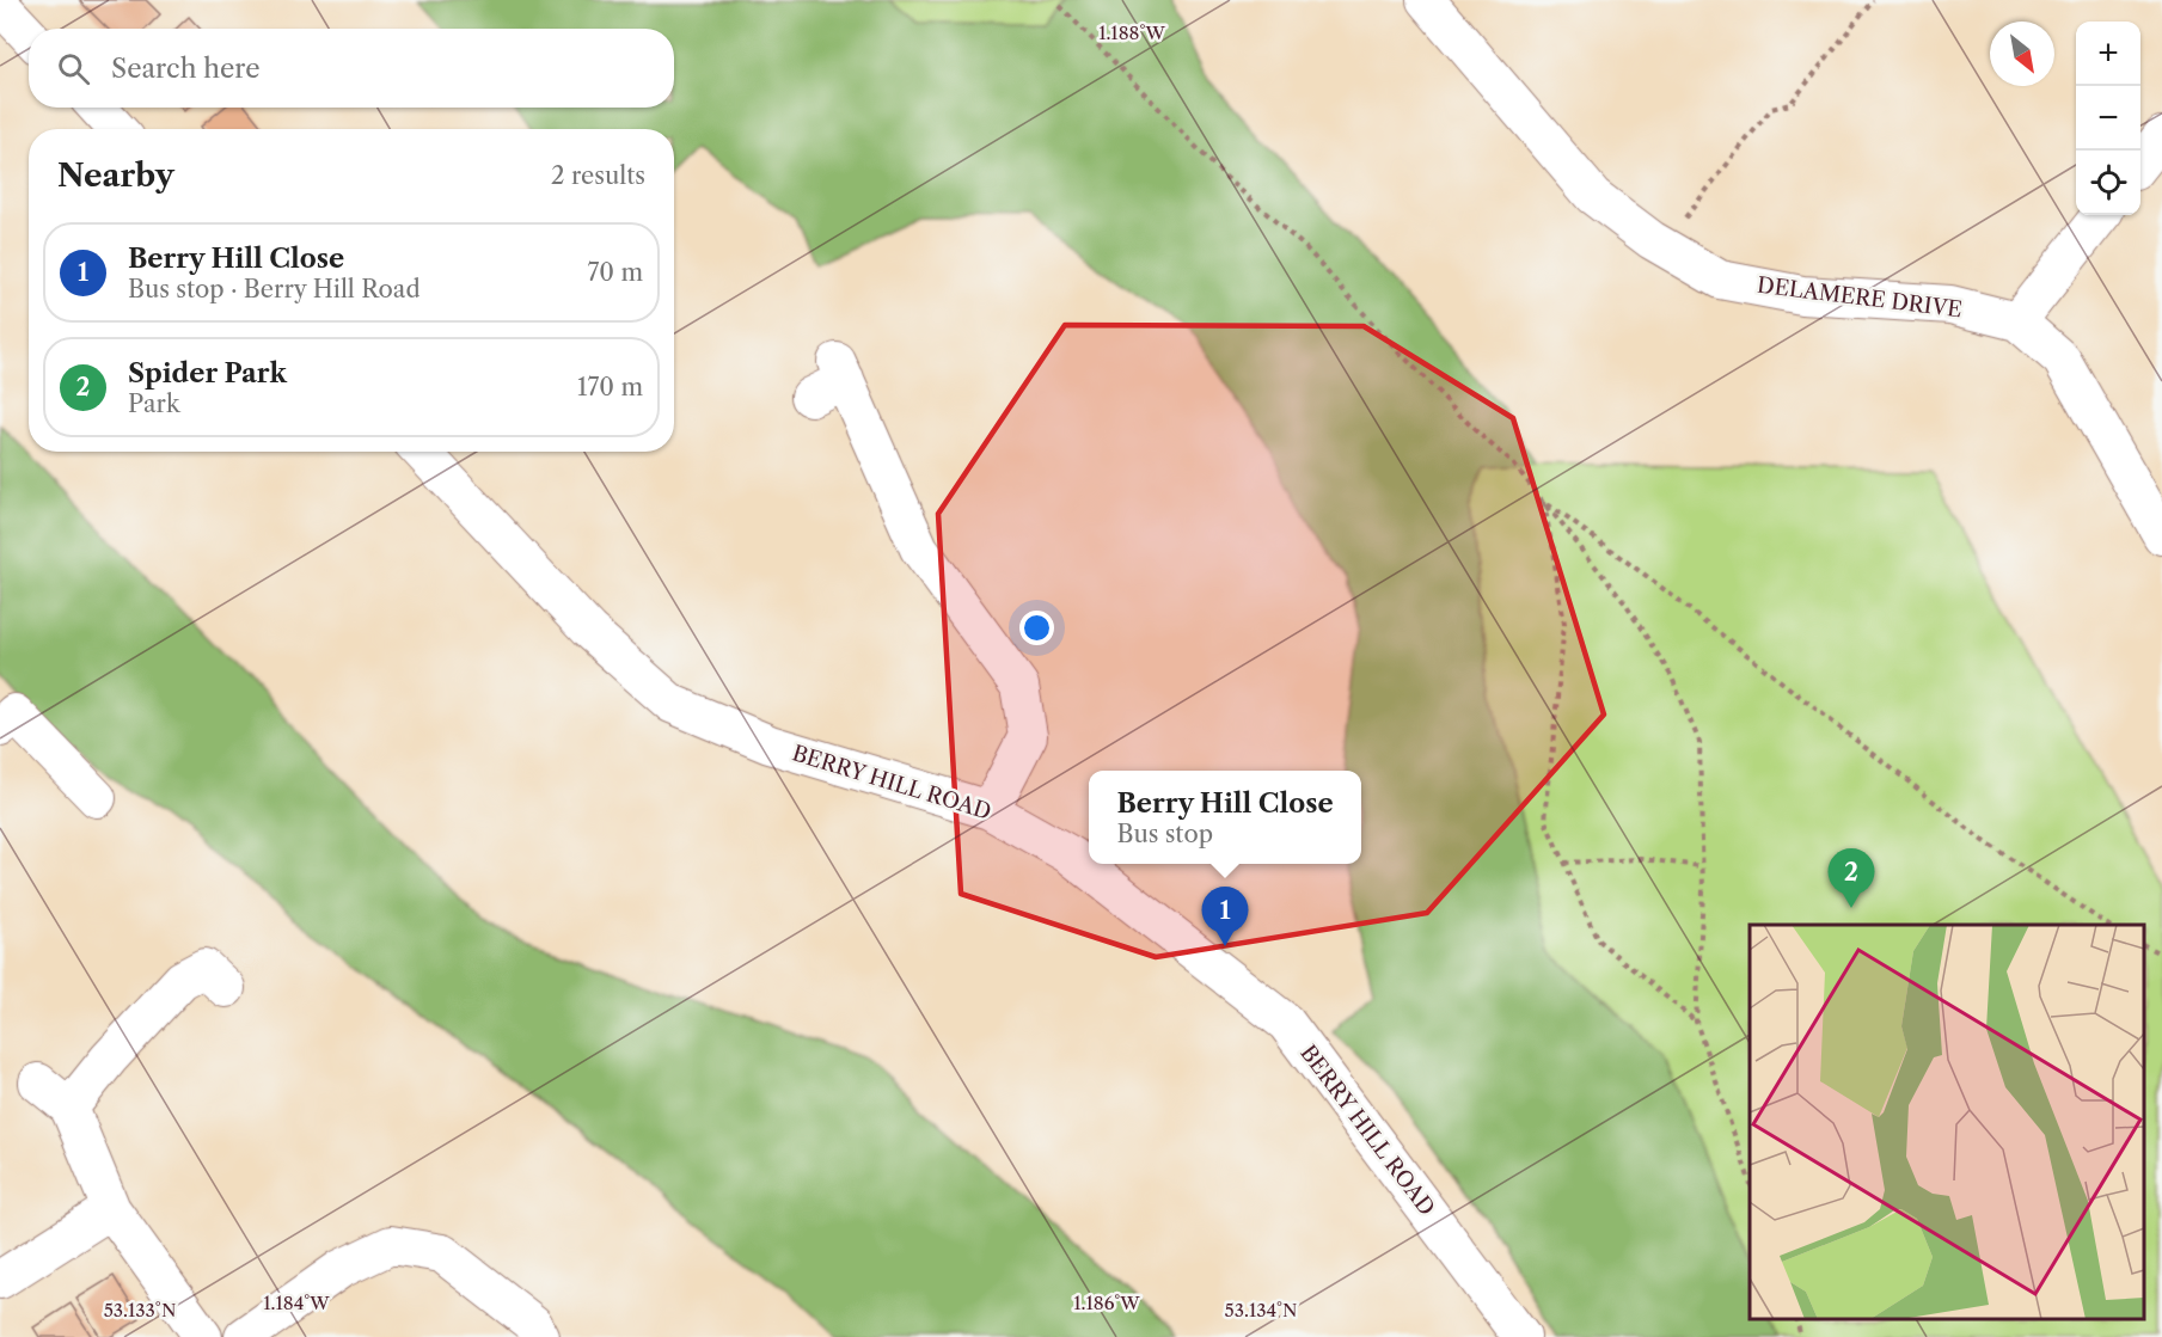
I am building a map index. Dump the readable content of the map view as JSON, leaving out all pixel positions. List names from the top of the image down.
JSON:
{
  "streets": {
    "street": ["DELAMERE DRIVE", "BERRY HILL ROAD"]
  },
  "north": "bottom right",
  "page": {
    "map_buttons": ["+", "−"],
    "search": "Search here",
    "heading": ["Nearby", "2 results"],
    "list": [
      {
        "mark": "1",
        "name": "Berry Hill Close",
        "note": "Bus stop · Berry Hill Road",
        "value": "70 m"
      },
      {
        "mark": "2",
        "name": "Spider Park",
        "note": "Park",
        "value": "170 m"
      }
    ],
    "popup": ["Berry Hill Close", "Bus stop"],
    "pins": ["2", "1"]
  },
  "coordinates": [
    "1.188°W",
    "1.184°W",
    "1.186°W",
    "53.133°N",
    "53.134°N"
  ]
}
